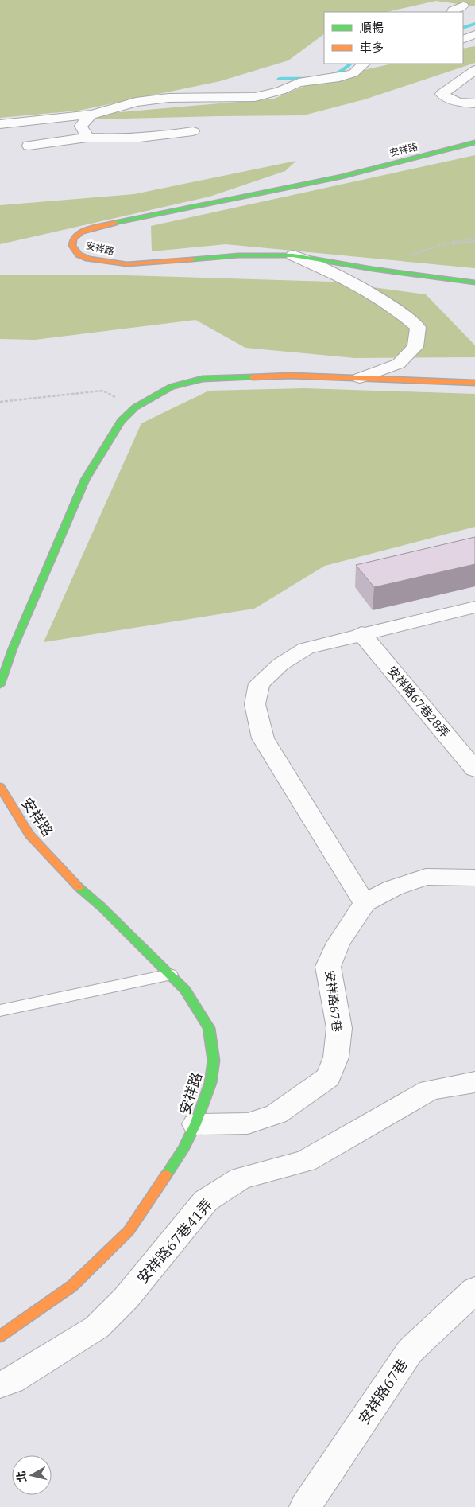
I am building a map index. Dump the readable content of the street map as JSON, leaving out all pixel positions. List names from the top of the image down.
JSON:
{
  "streets": {
    "street": [
      "安祥路",
      "安祥路67巷28弄",
      "安祥路67巷",
      "安祥路67巷41弄"
    ]
  },
  "crossings": [
    ["安祥路", "安祥路67巷"]
  ],
  "legend": ["順暢", "車多"],
  "north": "left"
}
